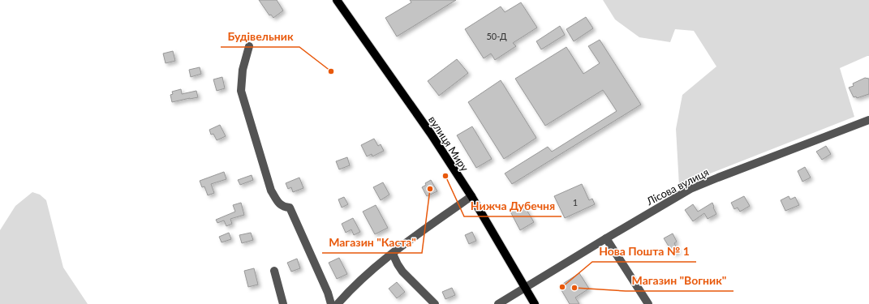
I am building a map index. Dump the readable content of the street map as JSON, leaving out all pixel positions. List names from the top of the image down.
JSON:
{
  "streets": {
    "main road": ["вулиця Миру"],
    "street": ["Лісова вулиця"]
  },
  "crossings": [
    ["вулиця Миру", "Лісова вулиця"]
  ],
  "places": [
    "Будівельник",
    "Нижча Дубечня",
    "Магазин \"Каста\"",
    "Нова Пошта № 1",
    "Магазин \"Вогник\""
  ],
  "house_numbers": ["50-Д", "1"]
}
